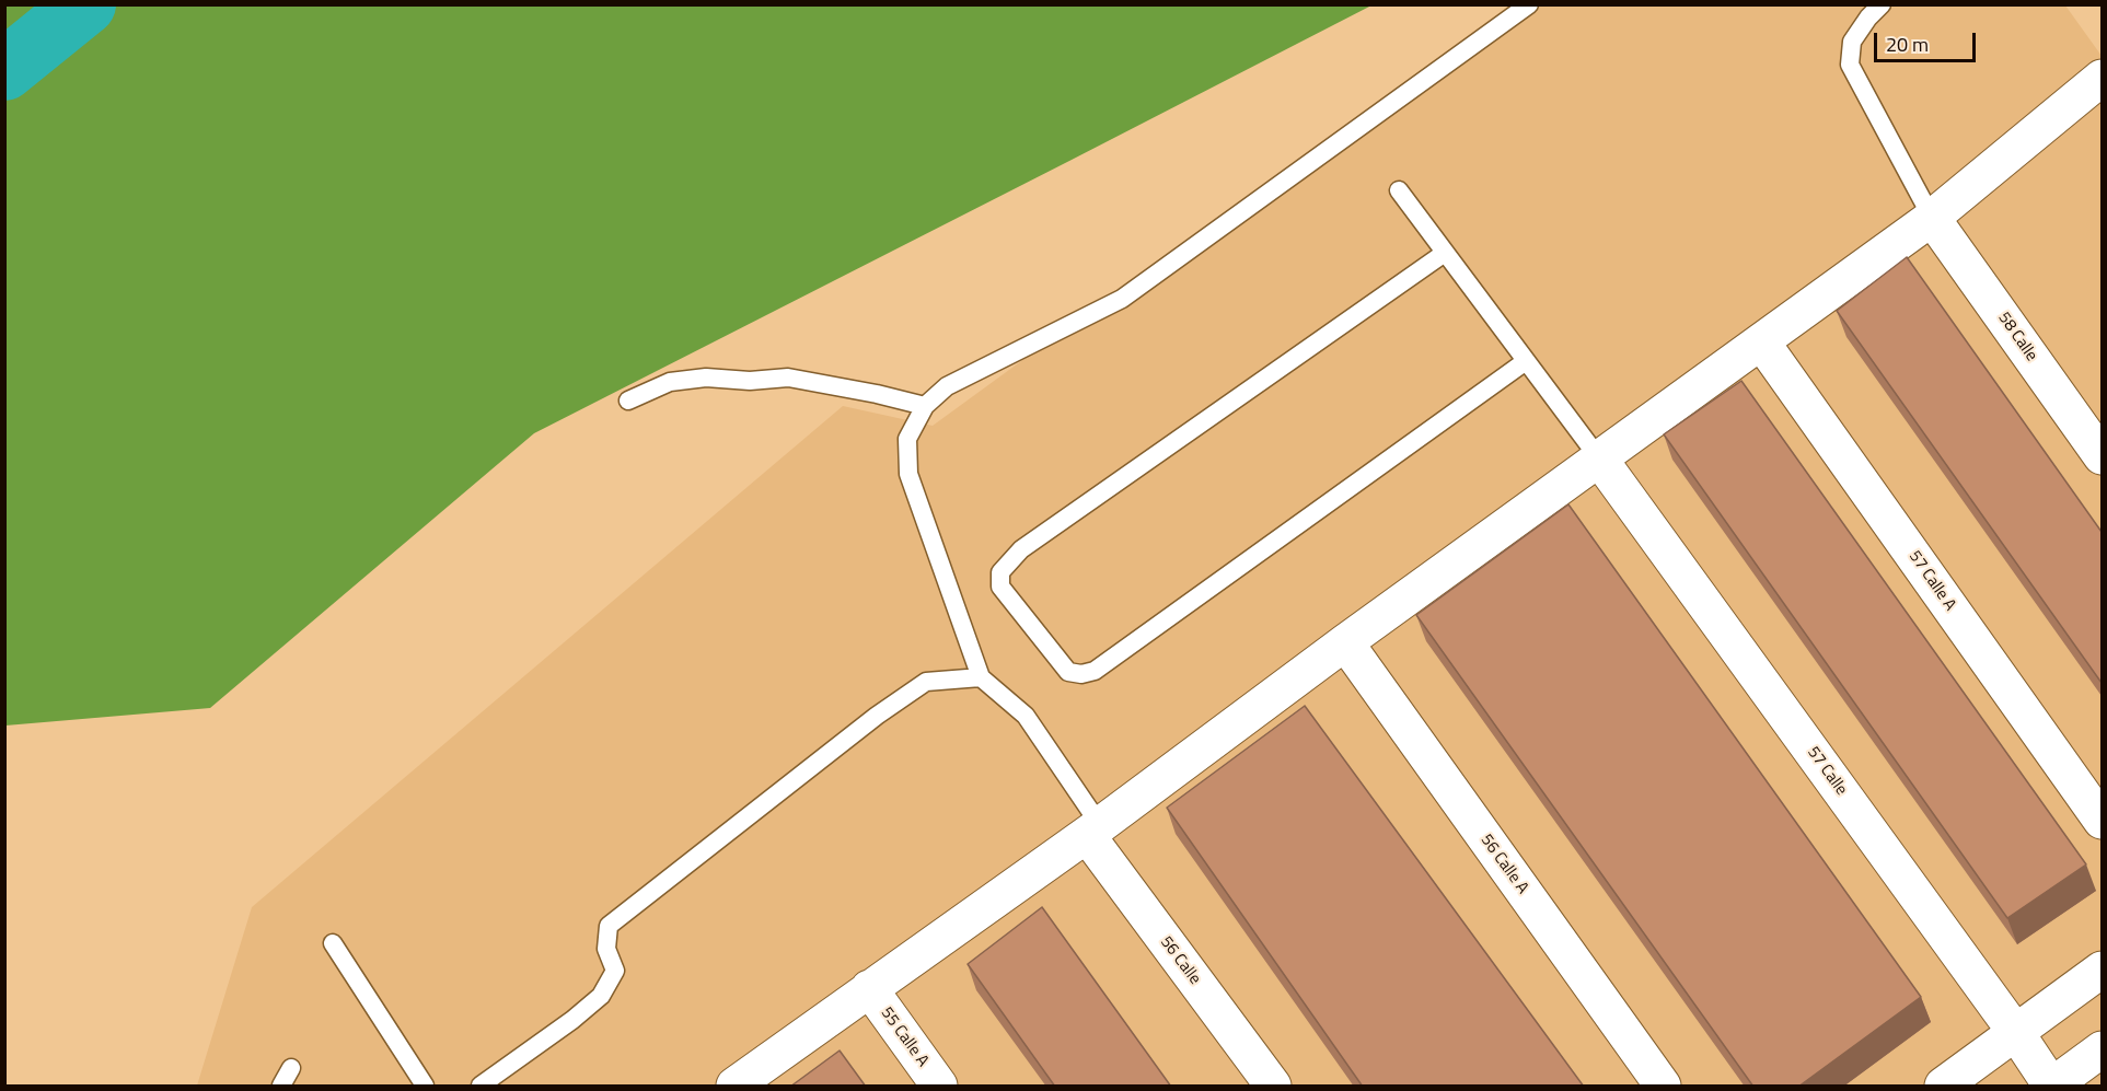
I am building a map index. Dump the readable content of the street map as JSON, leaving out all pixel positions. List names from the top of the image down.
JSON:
{
  "streets": {
    "street": [
      "58 Calle",
      "57 Calle A",
      "57 Calle",
      "56 Calle A",
      "56 Calle",
      "55 Calle A"
    ]
  },
  "scale_bar": "20 m"
}
